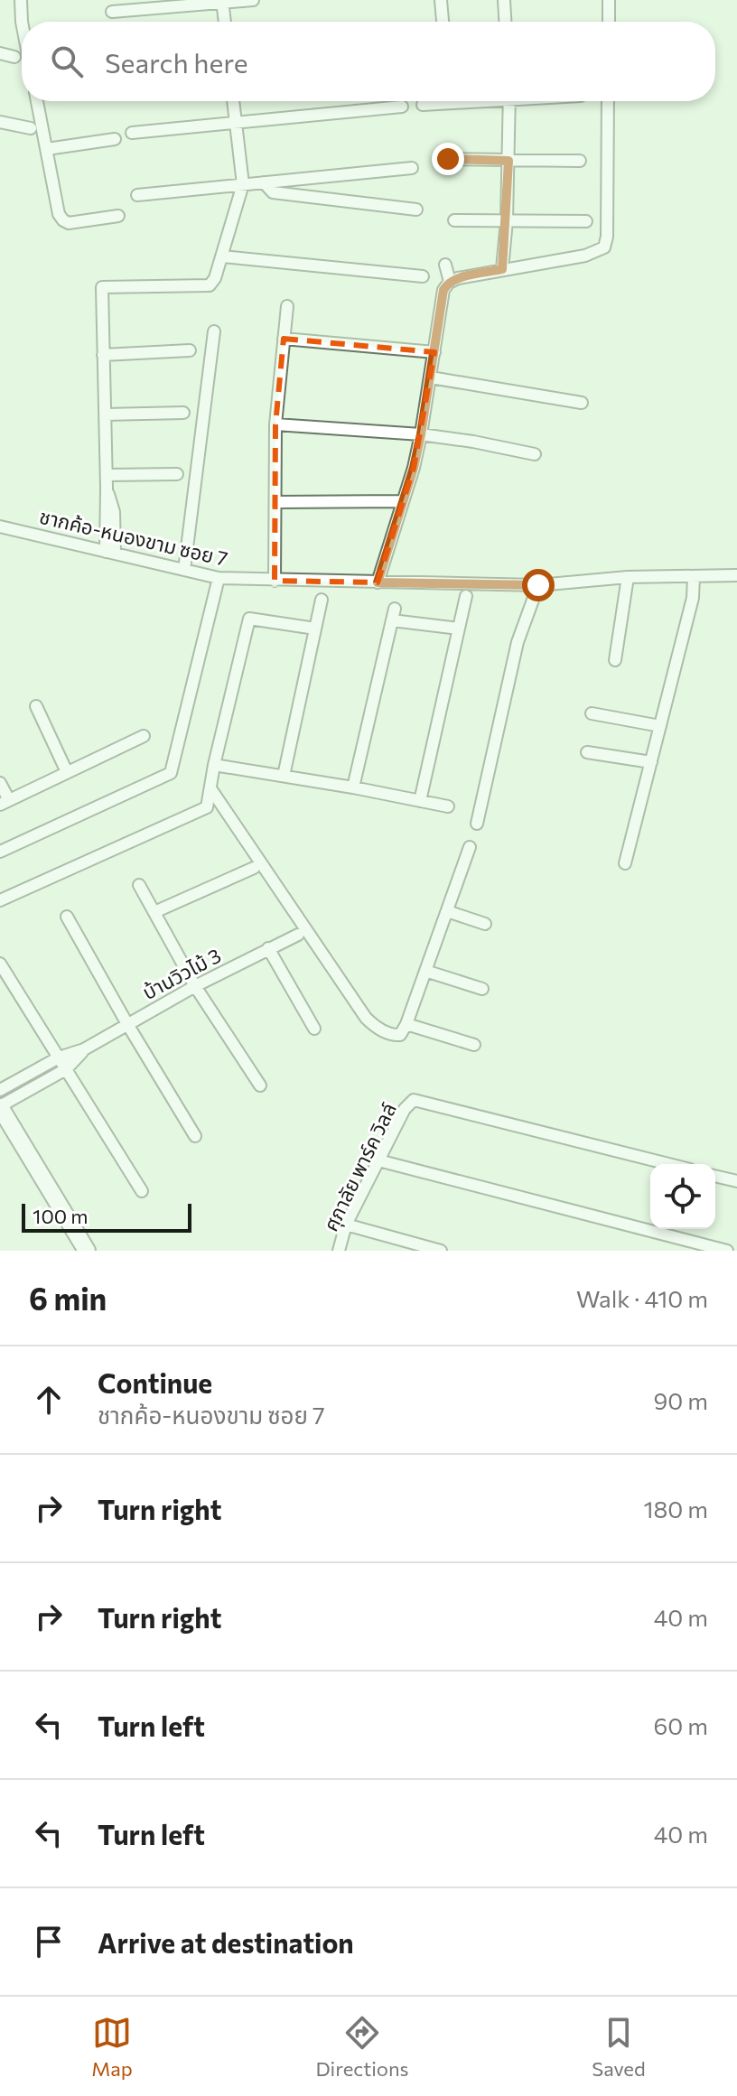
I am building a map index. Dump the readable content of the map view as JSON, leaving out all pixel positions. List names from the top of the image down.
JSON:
{
  "streets": {
    "street": ["ชากค้อ-หนองขาม ซอย 7", "บ้านวิวไม้ 3", "ศุภาลัย พาร์ค วิลล์"]
  },
  "scale_bar": "100 m",
  "page": {
    "search": "Search here",
    "scale": "100 m",
    "heading": ["6 min", "Walk · 410 m"],
    "list": [
      ["Continue", "ชากค้อ-หนองขาม ซอย 7", "90 m"],
      ["Turn right", "180 m"],
      ["Turn right", "40 m"],
      ["Turn left", "60 m"],
      ["Turn left", "40 m"],
      "Arrive at destination"
    ],
    "nav": ["Map", "Directions", "Saved"]
  }
}
